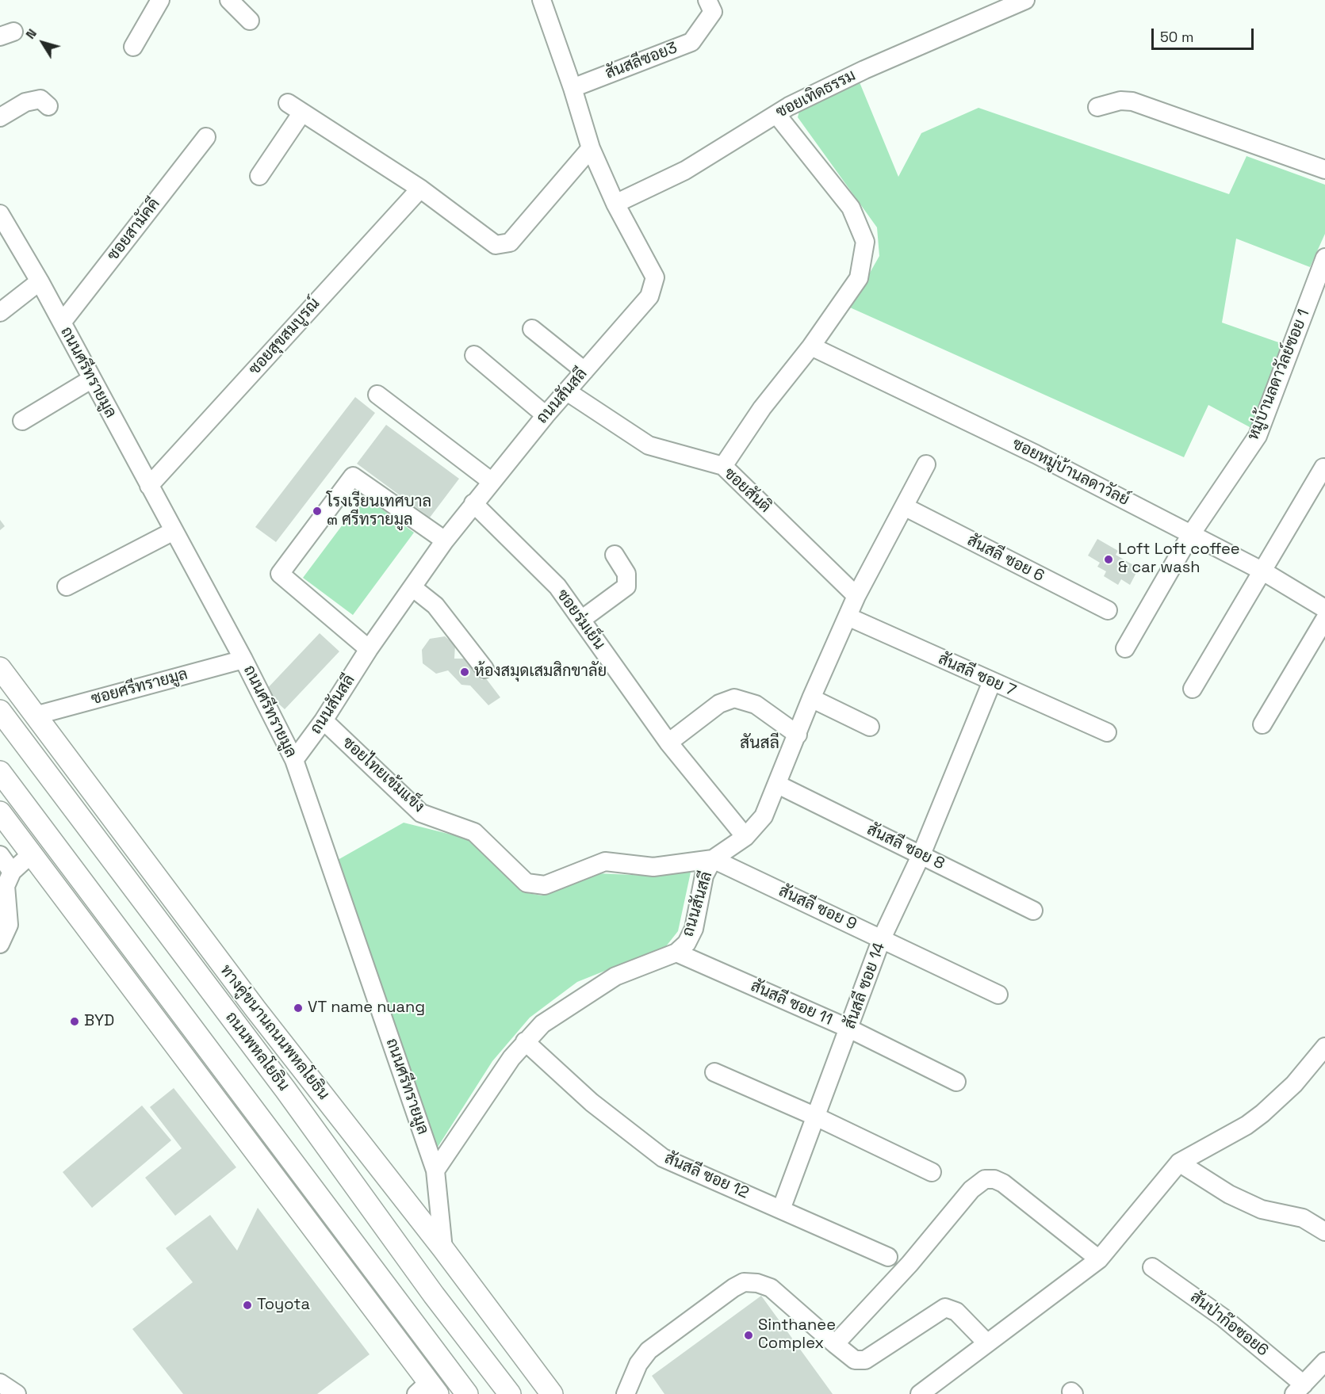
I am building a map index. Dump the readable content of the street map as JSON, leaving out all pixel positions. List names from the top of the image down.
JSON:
{
  "streets": {
    "main road": ["ทางคู่ขนานถนนพหลโยธิน", "ถนนพหลโยธิน"],
    "street": [
      "สันสลีซอย3",
      "ซอยเทิดธรรม",
      "ซอยสามัคคี",
      "ซอยสุขสมบูรณ์",
      "ถนนศรีทรายมูล",
      "หมู่บ้านลดาวัลย์ซอย 1",
      "ถนนสันสลี",
      "ซอยหมู่บ้านลดาวัลย์",
      "ซอยสันติ",
      "สันสลี ซอย 6",
      "ซอยร่มเย็น",
      "สันสลี ซอย 7",
      "ซอยศรีทรายมูล",
      "ซอยไทยเข้มแข็ง",
      "สันสลี ซอย 8",
      "สันสลี ซอย 9",
      "สันสลี ซอย 14",
      "สันสลี ซอย 11",
      "สันสลี ซอย 12",
      "สันป่าก๊อซอย6"
    ]
  },
  "crossings": [
    ["สันสลีซอย3", "ถนนสันสลี"],
    ["ซอยเทิดธรรม", "ถนนสันสลี"],
    ["ซอยสามัคคี", "ถนนศรีทรายมูล"],
    ["ซอยสุขสมบูรณ์", "ถนนศรีทรายมูล"],
    ["ถนนศรีทรายมูล", "ถนนสันสลี"],
    ["ถนนศรีทรายมูล", "ซอยศรีทรายมูล"],
    ["ถนนศรีทรายมูล", "ทางคู่ขนานถนนพหลโยธิน"],
    ["หมู่บ้านลดาวัลย์ซอย 1", "ซอยหมู่บ้านลดาวัลย์"],
    ["ถนนสันสลี", "ซอยสันติ"],
    ["ถนนสันสลี", "สันสลี ซอย 6"],
    ["ถนนสันสลี", "ซอยร่มเย็น"],
    ["ถนนสันสลี", "สันสลี ซอย 7"],
    ["ถนนสันสลี", "ซอยไทยเข้มแข็ง"],
    ["ถนนสันสลี", "สันสลี ซอย 8"],
    ["ถนนสันสลี", "สันสลี ซอย 9"],
    ["ถนนสันสลี", "สันสลี ซอย 11"],
    ["ถนนสันสลี", "สันสลี ซอย 12"],
    ["สันสลี ซอย 7", "สันสลี ซอย 14"],
    ["ซอยศรีทรายมูล", "ทางคู่ขนานถนนพหลโยธิน"],
    ["ซอยไทยเข้มแข็ง", "สันสลี ซอย 9"],
    ["สันสลี ซอย 8", "สันสลี ซอย 14"],
    ["สันสลี ซอย 9", "สันสลี ซอย 14"],
    ["สันสลี ซอย 14", "สันสลี ซอย 11"],
    ["สันสลี ซอย 14", "สันสลี ซอย 12"]
  ],
  "districts": ["สันสลี"],
  "places": [
    "โรงเรียนเทศบาล ๓ ศรีทรายมูล",
    "Loft Loft coffee & car wash",
    "ห้องสมุดเสมสิกขาลัย",
    "VT name nuang",
    "BYD",
    "Toyota",
    "Sinthanee Complex"
  ],
  "scale_bar": "50 m",
  "north": "top left"
}
